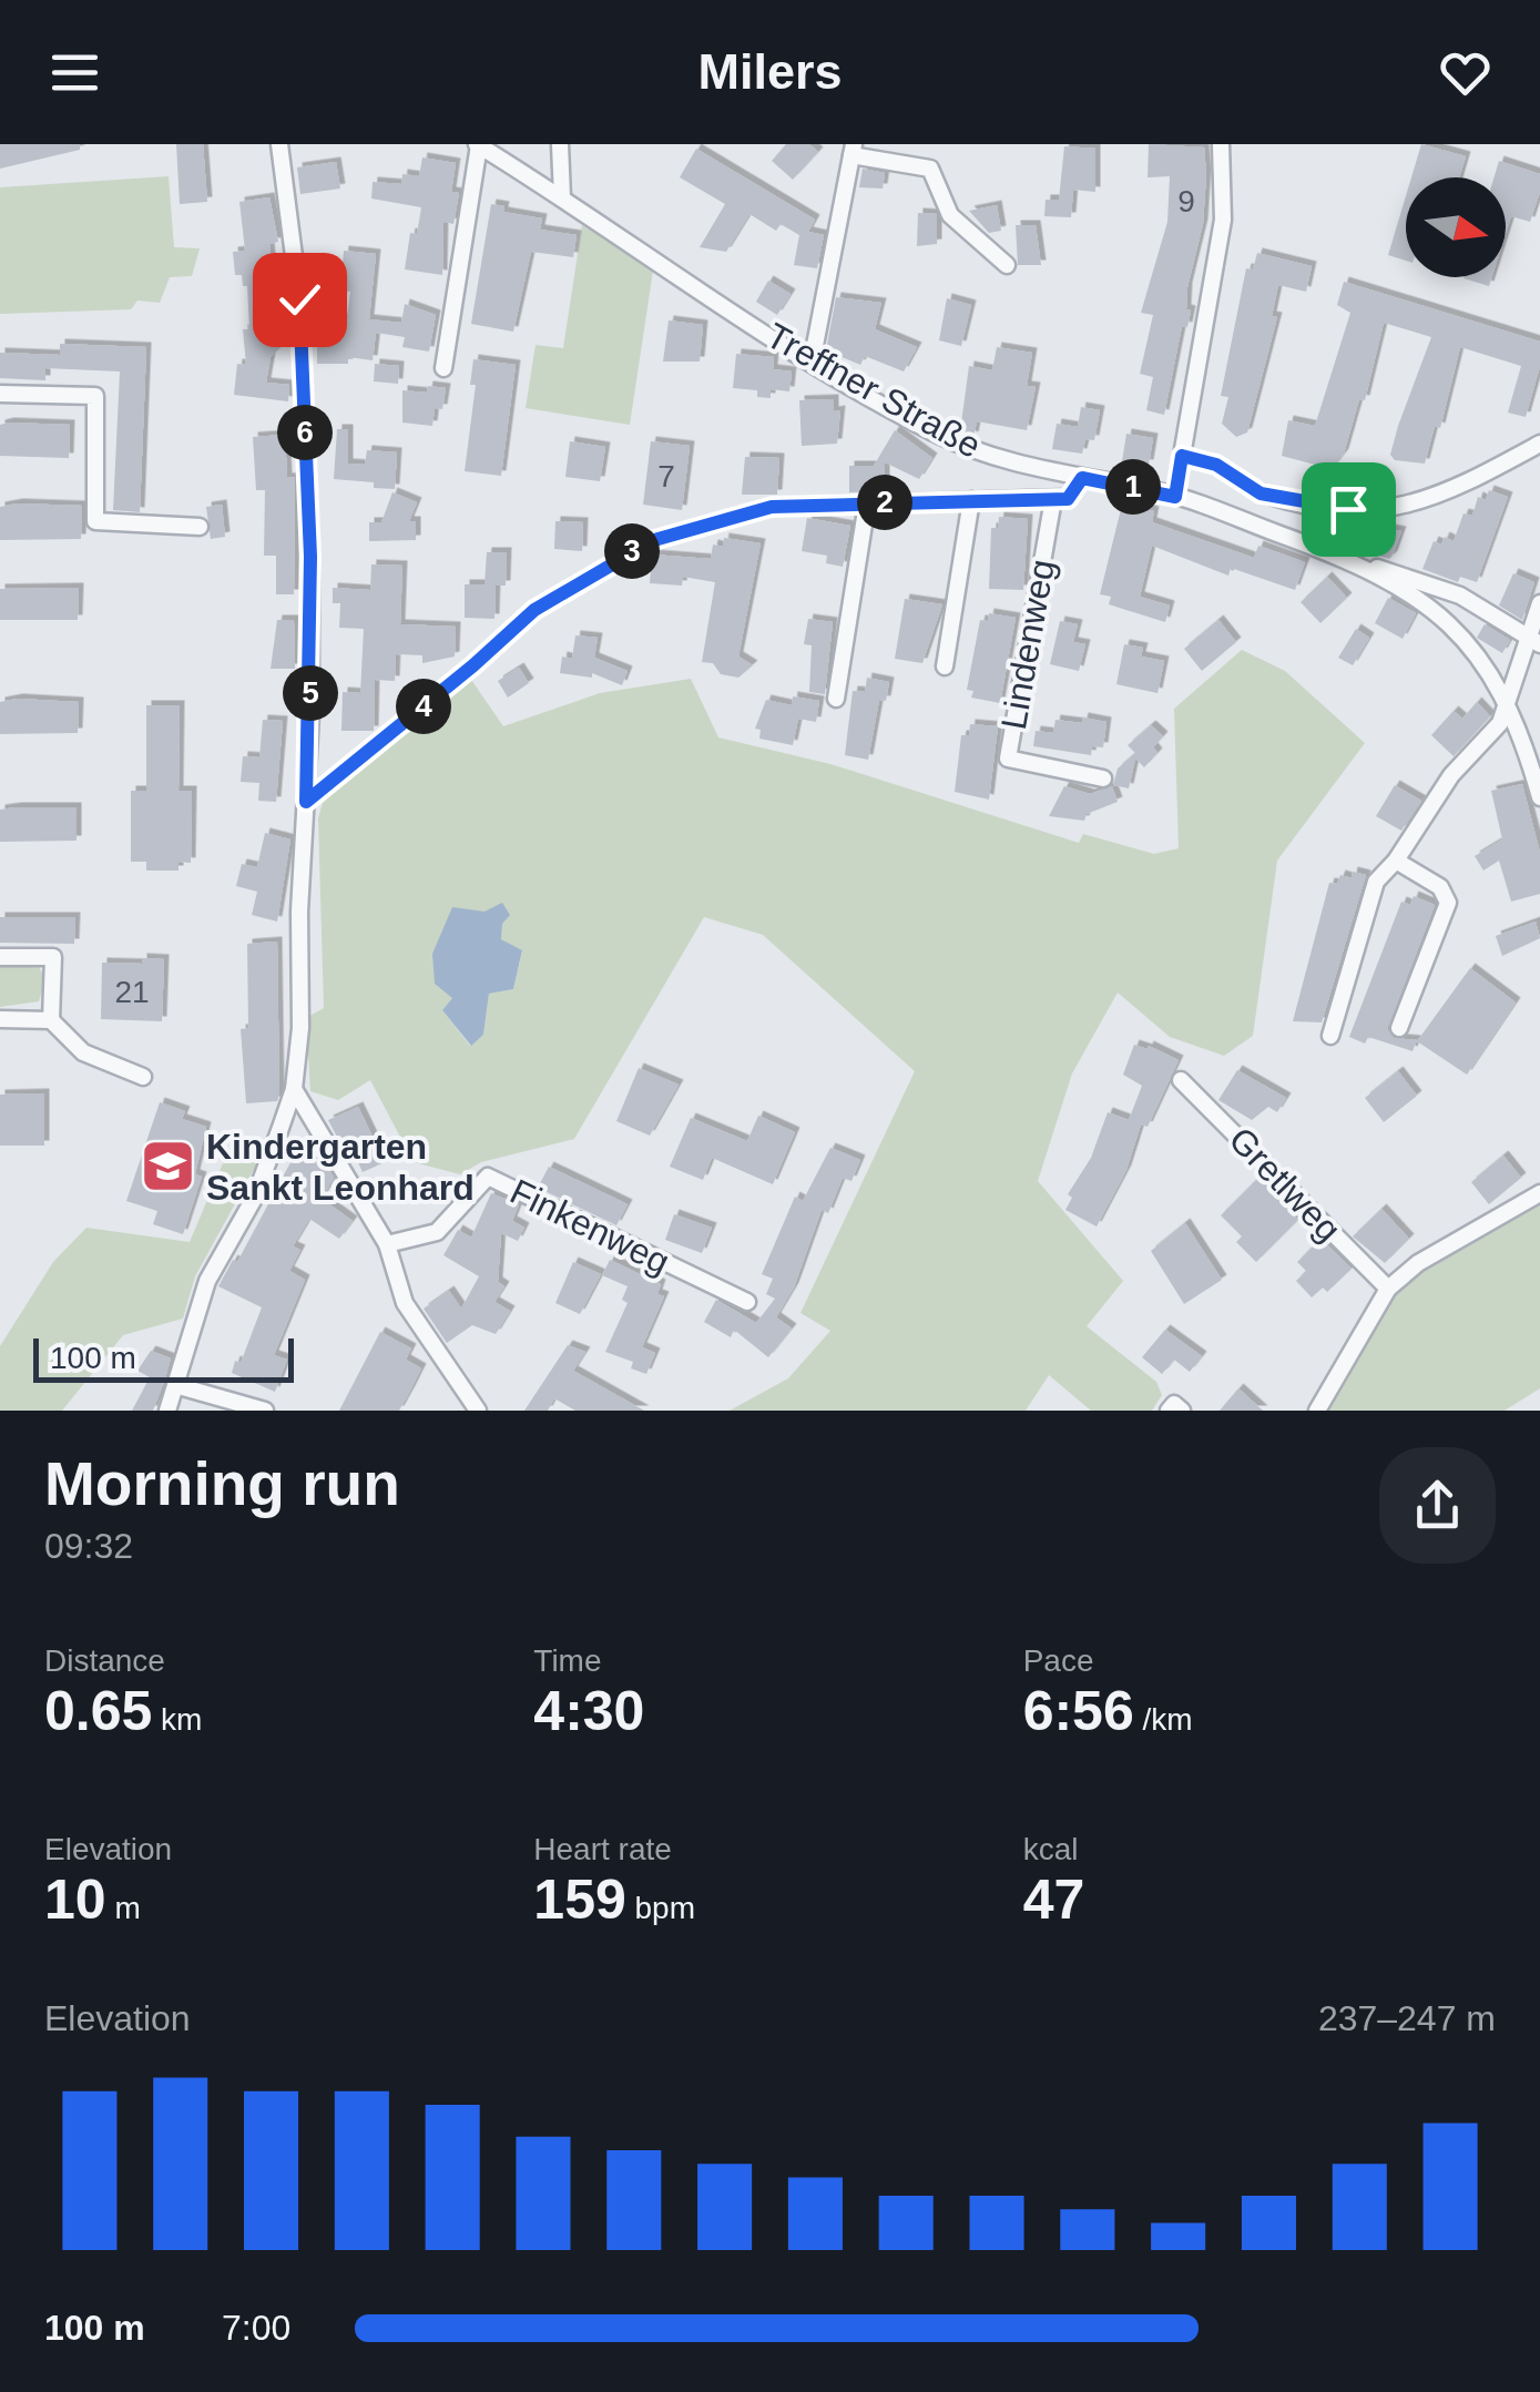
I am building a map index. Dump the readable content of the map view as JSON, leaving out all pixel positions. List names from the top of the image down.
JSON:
{
  "streets": {
    "street": [
      "Treffner Straße",
      "Lindenweg",
      "Gretlweg",
      "Finkenweg"
    ]
  },
  "places": {
    "school or university": ["Kindergarten Sankt Leonhard"]
  },
  "house_numbers": ["9", "7", "21"],
  "scale_bar": "100 m",
  "north": "right",
  "page": {
    "header": "Milers",
    "pins": [
      "6",
      "1",
      "2",
      "3",
      "5",
      "4"
    ],
    "scale": "100 m",
    "heading": ["Morning run", "09:32"],
    "stats": [
      ["Distance", "0.65 km"],
      ["Time", "4:30"],
      ["Pace", "6:56 /km"],
      ["Elevation", "10 m"],
      ["Heart rate", "159 bpm"],
      ["kcal", "47"]
    ],
    "chart": ["Elevation", "237–247 m"],
    "list": [
      {
        "name": "100 m",
        "note": "7:00"
      }
    ]
  }
}
